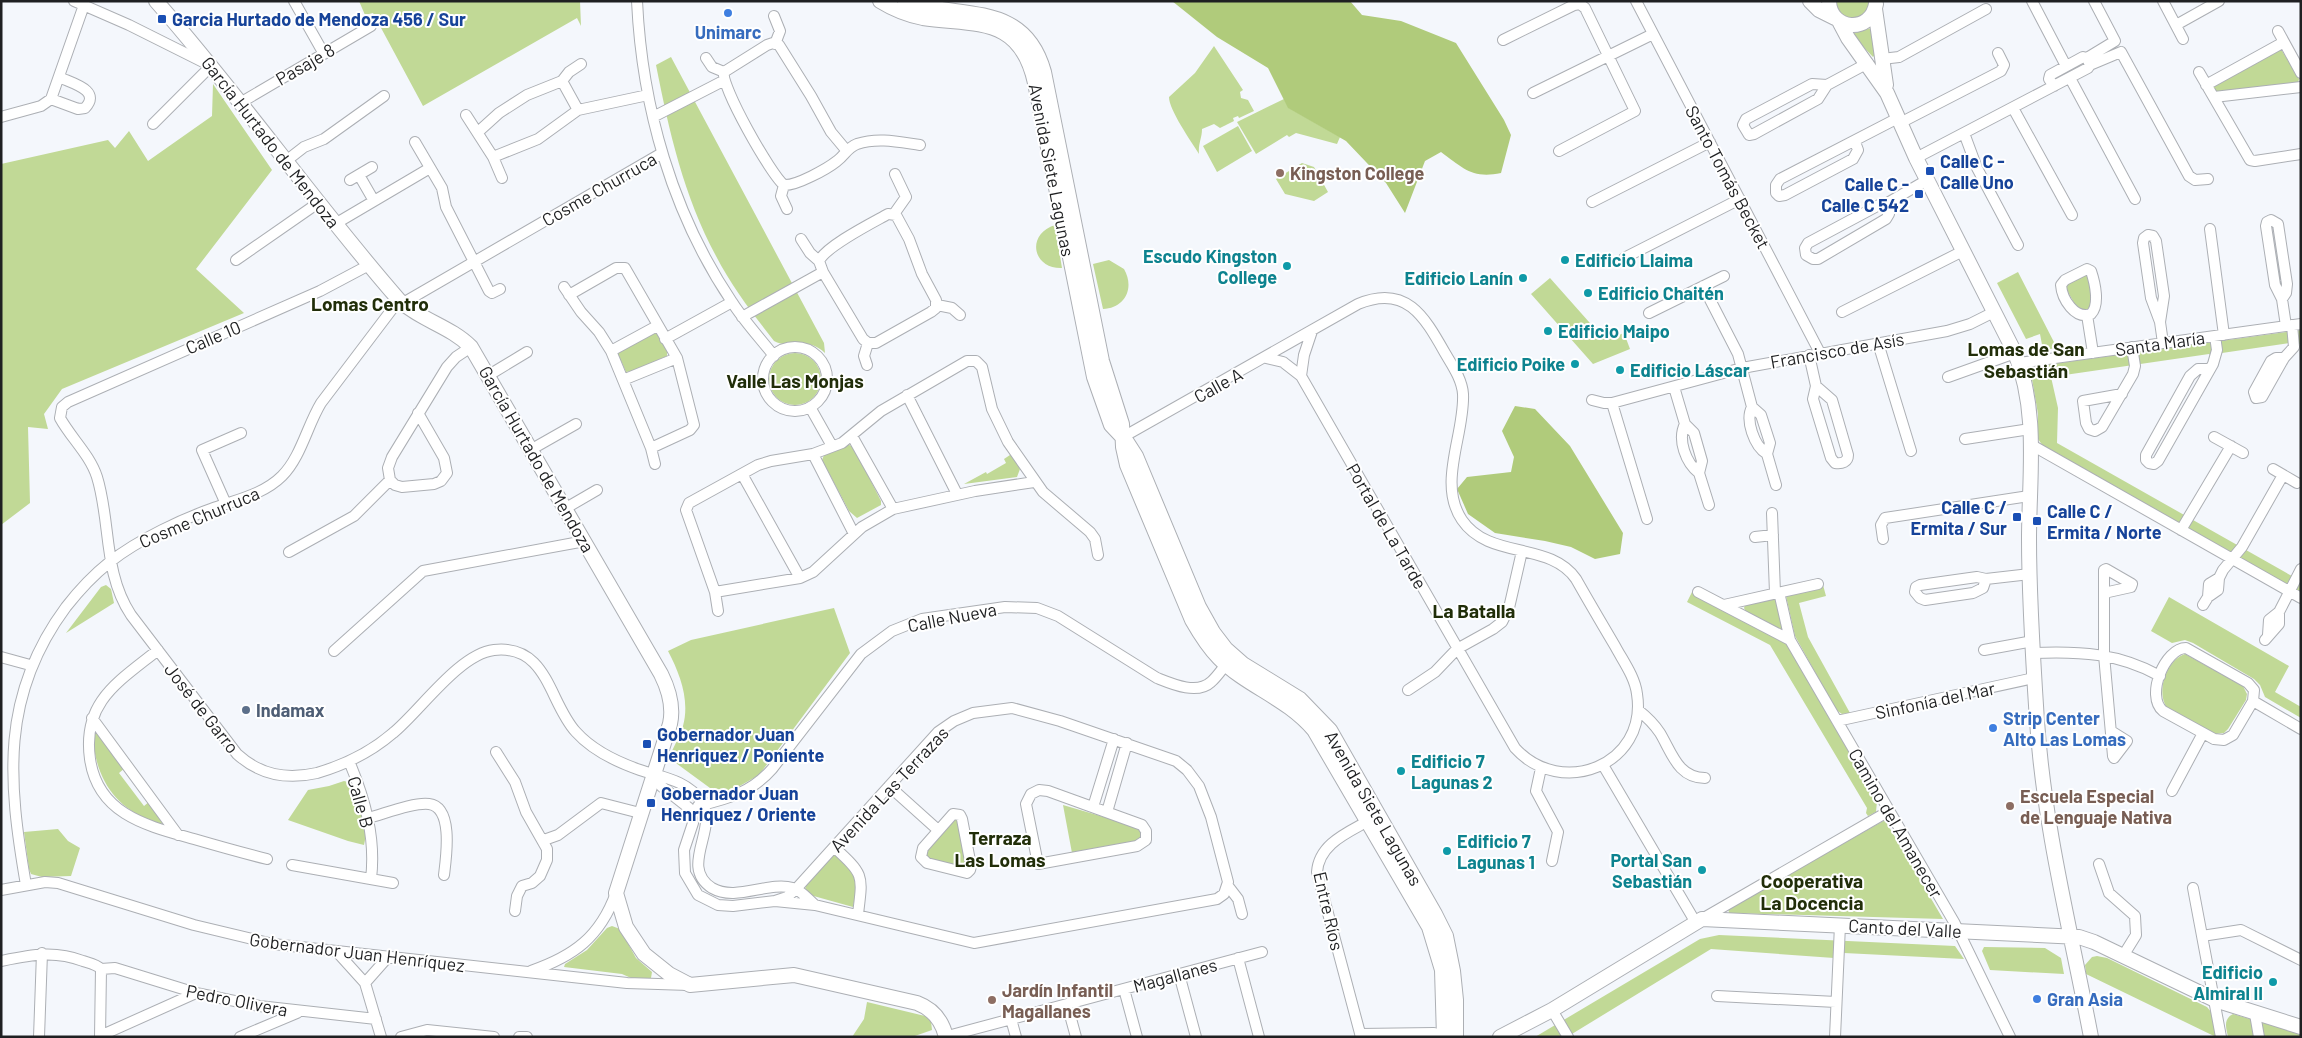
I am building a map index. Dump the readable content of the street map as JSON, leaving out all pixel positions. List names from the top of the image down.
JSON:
{
  "streets": {
    "street": [
      "Pasaje 8",
      "García Hurtado de Mendoza",
      "Avenida Siete Lagunas",
      "Santo Tomás Becket",
      "Cosme Churruca",
      "Calle 10",
      "Santa María",
      "Francisco de Asís",
      "Calle A",
      "Portal de La Tarde",
      "Calle Nueva",
      "Sinfonía del Mar",
      "José de Garro",
      "Avenida Las Terrazas",
      "Calle B",
      "Camino del Amanecer",
      "Entre Ríos",
      "Canto del Valle",
      "Gobernador Juan Henríquez",
      "Magallanes",
      "Pedro Olivera"
    ]
  },
  "crossings": [
    ["Pasaje 8", "García Hurtado de Mendoza"],
    ["García Hurtado de Mendoza", "Cosme Churruca"],
    ["García Hurtado de Mendoza", "Calle 10"],
    ["García Hurtado de Mendoza", "José de Garro"],
    ["García Hurtado de Mendoza", "Gobernador Juan Henríquez"],
    ["Avenida Siete Lagunas", "Calle A"],
    ["Avenida Siete Lagunas", "Calle Nueva"],
    ["Avenida Siete Lagunas", "Entre Ríos"],
    ["Santo Tomás Becket", "Francisco de Asís"],
    ["Cosme Churruca", "José de Garro"],
    ["Cosme Churruca", "Gobernador Juan Henríquez"],
    ["Calle 10", "José de Garro"],
    ["Calle A", "Portal de La Tarde"],
    ["Calle Nueva", "Avenida Las Terrazas"],
    ["Sinfonía del Mar", "Camino del Amanecer"],
    ["José de Garro", "Calle B"],
    ["Camino del Amanecer", "Canto del Valle"],
    ["Gobernador Juan Henríquez", "Magallanes"]
  ],
  "districts": [
    "Lomas Centro",
    "Lomas de San Sebastián",
    "Valle Las Monjas",
    "La Batalla",
    "Terraza Las Lomas",
    "Cooperativa La Docencia"
  ],
  "places": {
    "other": [
      "Unimarc",
      "Kingston College",
      "Edificio Llaima",
      "Escudo Kingston College",
      "Edificio Lanín",
      "Edificio Chaitén",
      "Edificio Maipo",
      "Edificio Poike",
      "Edificio Láscar",
      "Indamax",
      "Strip Center Alto Las Lomas",
      "Edificio 7 Lagunas 2",
      "Escuela Especial de Lenguaje Nativa",
      "Edificio 7 Lagunas 1",
      "Portal San Sebastián",
      "Edificio Almiral II",
      "Gran Asia",
      "Jardín Infantil Magallanes"
    ],
    "transit": [
      "Garcia Hurtado de Mendoza 456 / Sur",
      "Calle C - Calle Uno",
      "Calle C - Calle C 542",
      "Calle C / Ermita / Sur",
      "Calle C / Ermita / Norte",
      "Gobernador Juan Henriquez / Poniente",
      "Gobernador Juan Henriquez / Oriente"
    ]
  }
}
